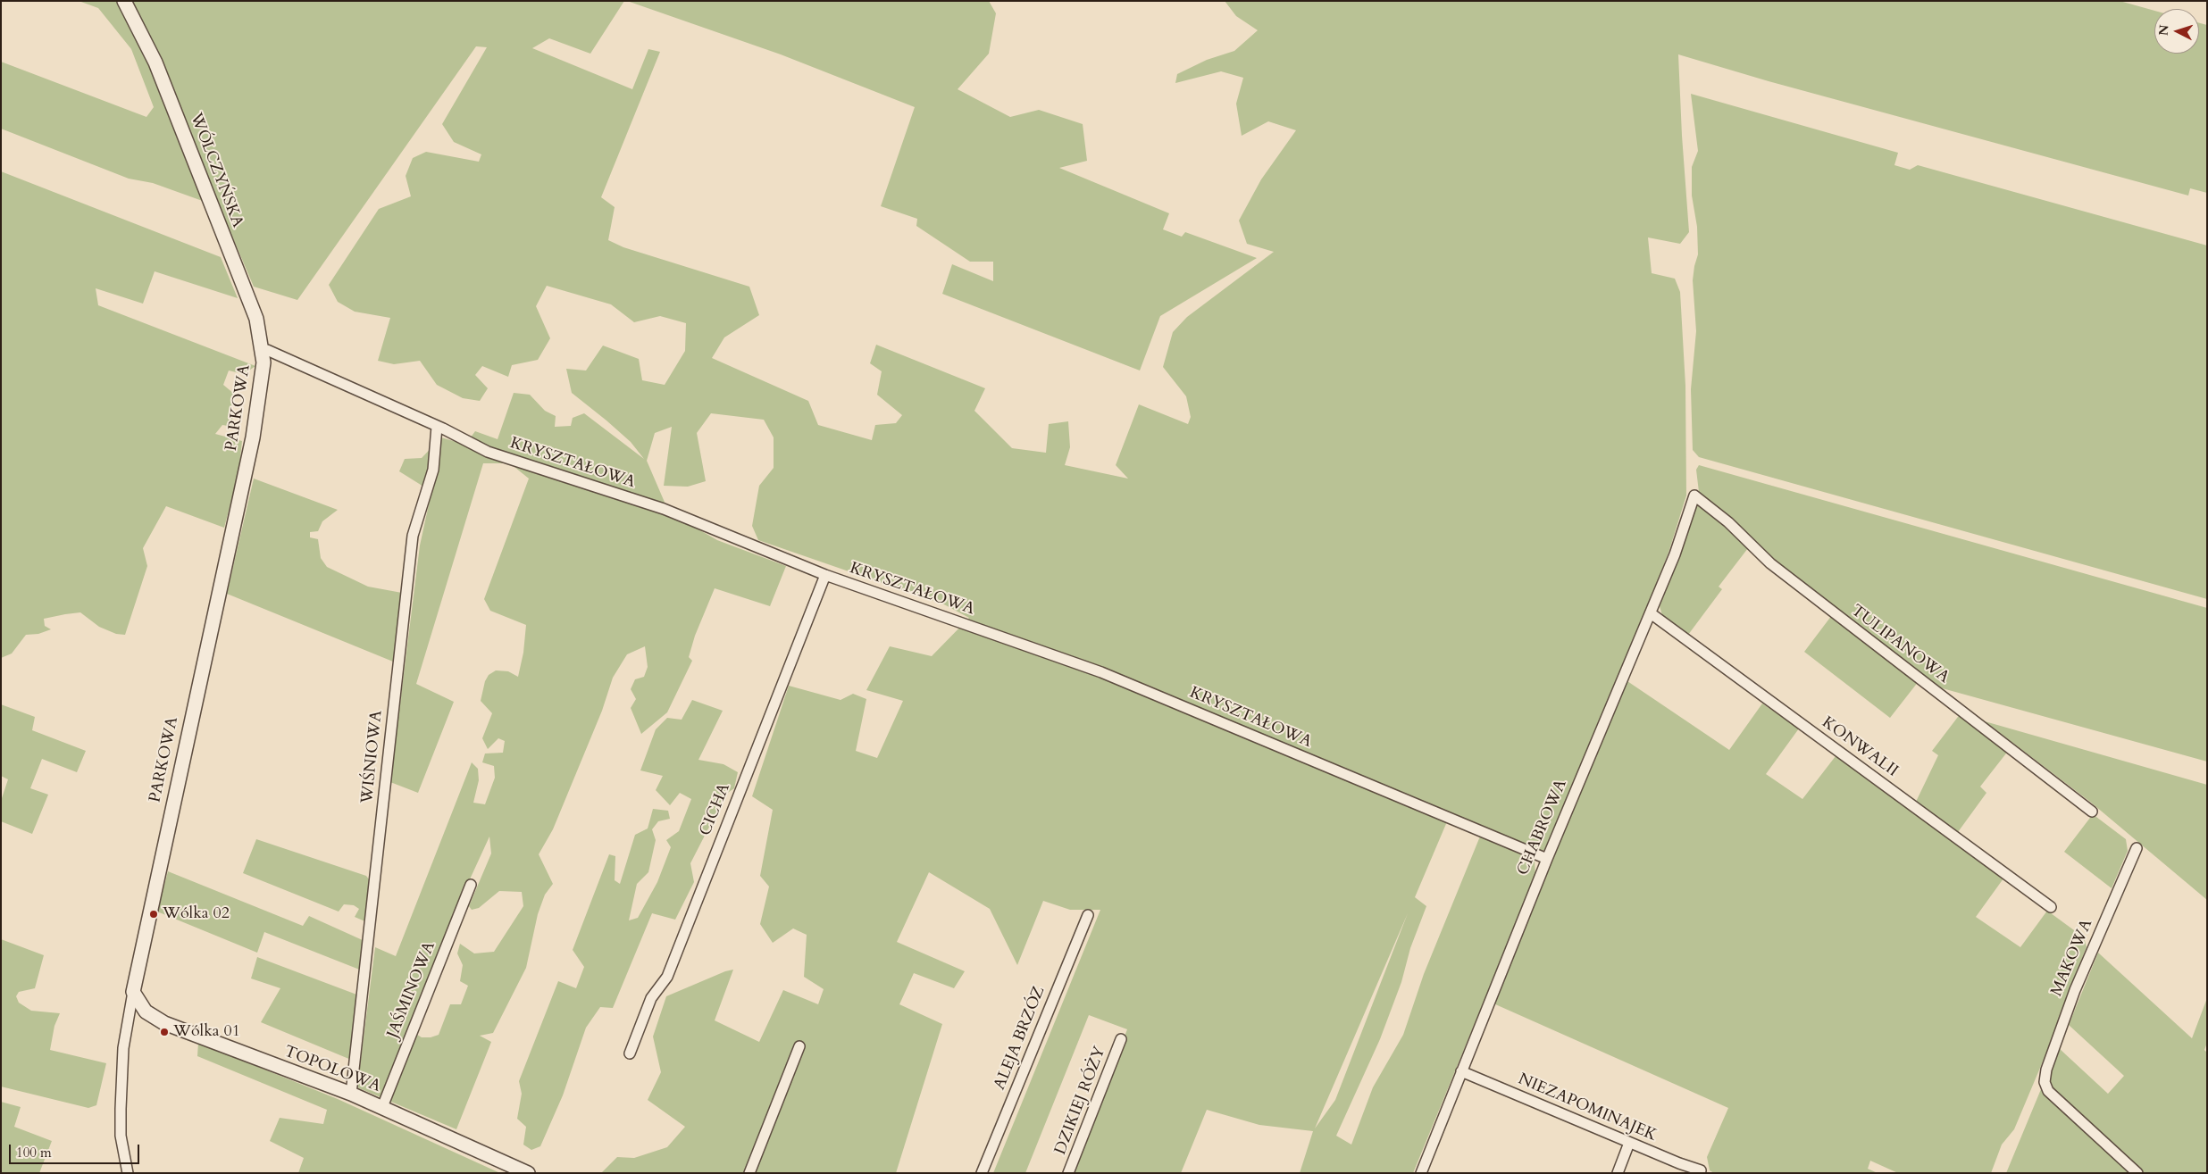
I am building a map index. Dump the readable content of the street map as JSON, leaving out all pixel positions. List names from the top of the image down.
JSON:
{
  "streets": {
    "street": [
      "WÓLCZYŃSKA",
      "PARKOWA",
      "KRYSZTAŁOWA",
      "TULIPANOWA",
      "KONWALII",
      "WIŚNIOWA",
      "CICHA",
      "CHABROWA",
      "MAKOWA",
      "JAŚMINOWA",
      "ALEJA BRZÓZ",
      "TOPOLOWA",
      "DZIKIEJ RÓŻY",
      "NIEZAPOMINAJEK"
    ]
  },
  "crossings": [
    ["WÓLCZYŃSKA", "PARKOWA"],
    ["WÓLCZYŃSKA", "KRYSZTAŁOWA"],
    ["PARKOWA", "KRYSZTAŁOWA"],
    ["PARKOWA", "TOPOLOWA"],
    ["KRYSZTAŁOWA", "WIŚNIOWA"],
    ["KRYSZTAŁOWA", "CICHA"],
    ["KRYSZTAŁOWA", "CHABROWA"],
    ["TULIPANOWA", "CHABROWA"],
    ["KONWALII", "CHABROWA"],
    ["WIŚNIOWA", "TOPOLOWA"],
    ["CHABROWA", "NIEZAPOMINAJEK"],
    ["JAŚMINOWA", "TOPOLOWA"]
  ],
  "places": ["Wólka 02", "Wólka 01"],
  "scale_bar": "100 m",
  "north": "left"
}
